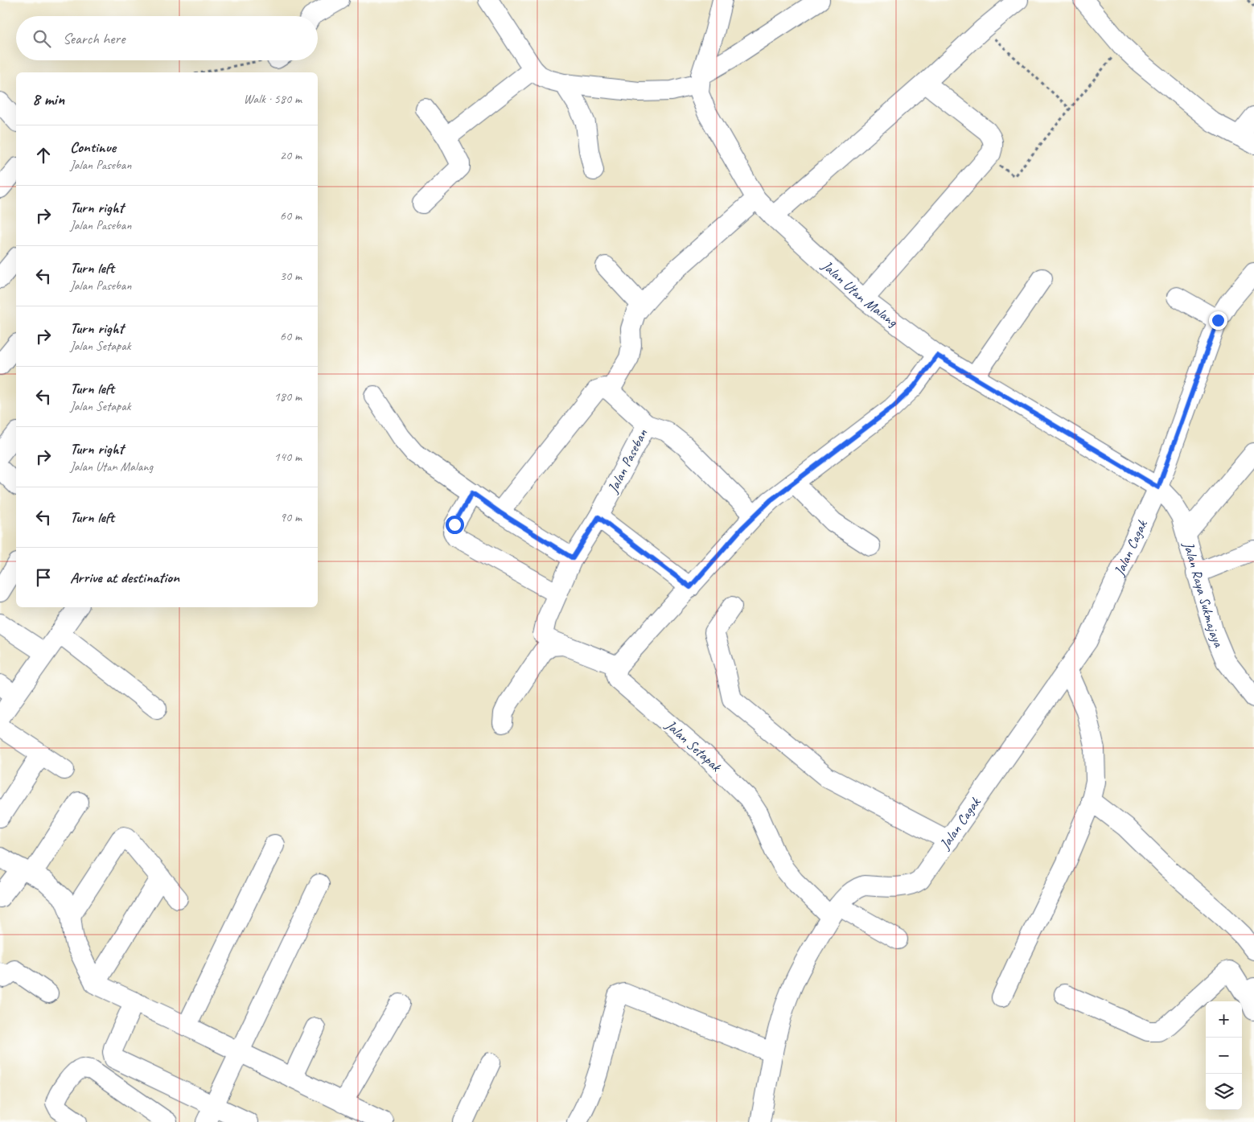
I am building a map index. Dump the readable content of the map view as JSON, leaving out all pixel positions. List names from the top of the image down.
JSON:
{
  "streets": {
    "street": [
      "Jalan Utan Malang",
      "Jalan Paseban",
      "Jalan Cagak",
      "Jalan Raya Sukmajaya",
      "Jalan Setapak"
    ]
  },
  "crossings": [
    ["Jalan Utan Malang", "Jalan Cagak"],
    ["Jalan Utan Malang", "Jalan Raya Sukmajaya"],
    ["Jalan Paseban", "Jalan Setapak"],
    ["Jalan Cagak", "Jalan Raya Sukmajaya"],
    ["Jalan Cagak", "Jalan Setapak"]
  ],
  "page": {
    "search": "Search here",
    "heading": ["8 min", "Walk · 580 m"],
    "list": [
      ["Continue", "Jalan Paseban", "20 m"],
      ["Turn right", "Jalan Paseban", "60 m"],
      ["Turn left", "Jalan Paseban", "30 m"],
      ["Turn right", "Jalan Setapak", "60 m"],
      ["Turn left", "Jalan Setapak", "180 m"],
      ["Turn right", "Jalan Utan Malang", "140 m"],
      ["Turn left", "90 m"],
      "Arrive at destination"
    ],
    "map_buttons": ["+", "−"]
  }
}
